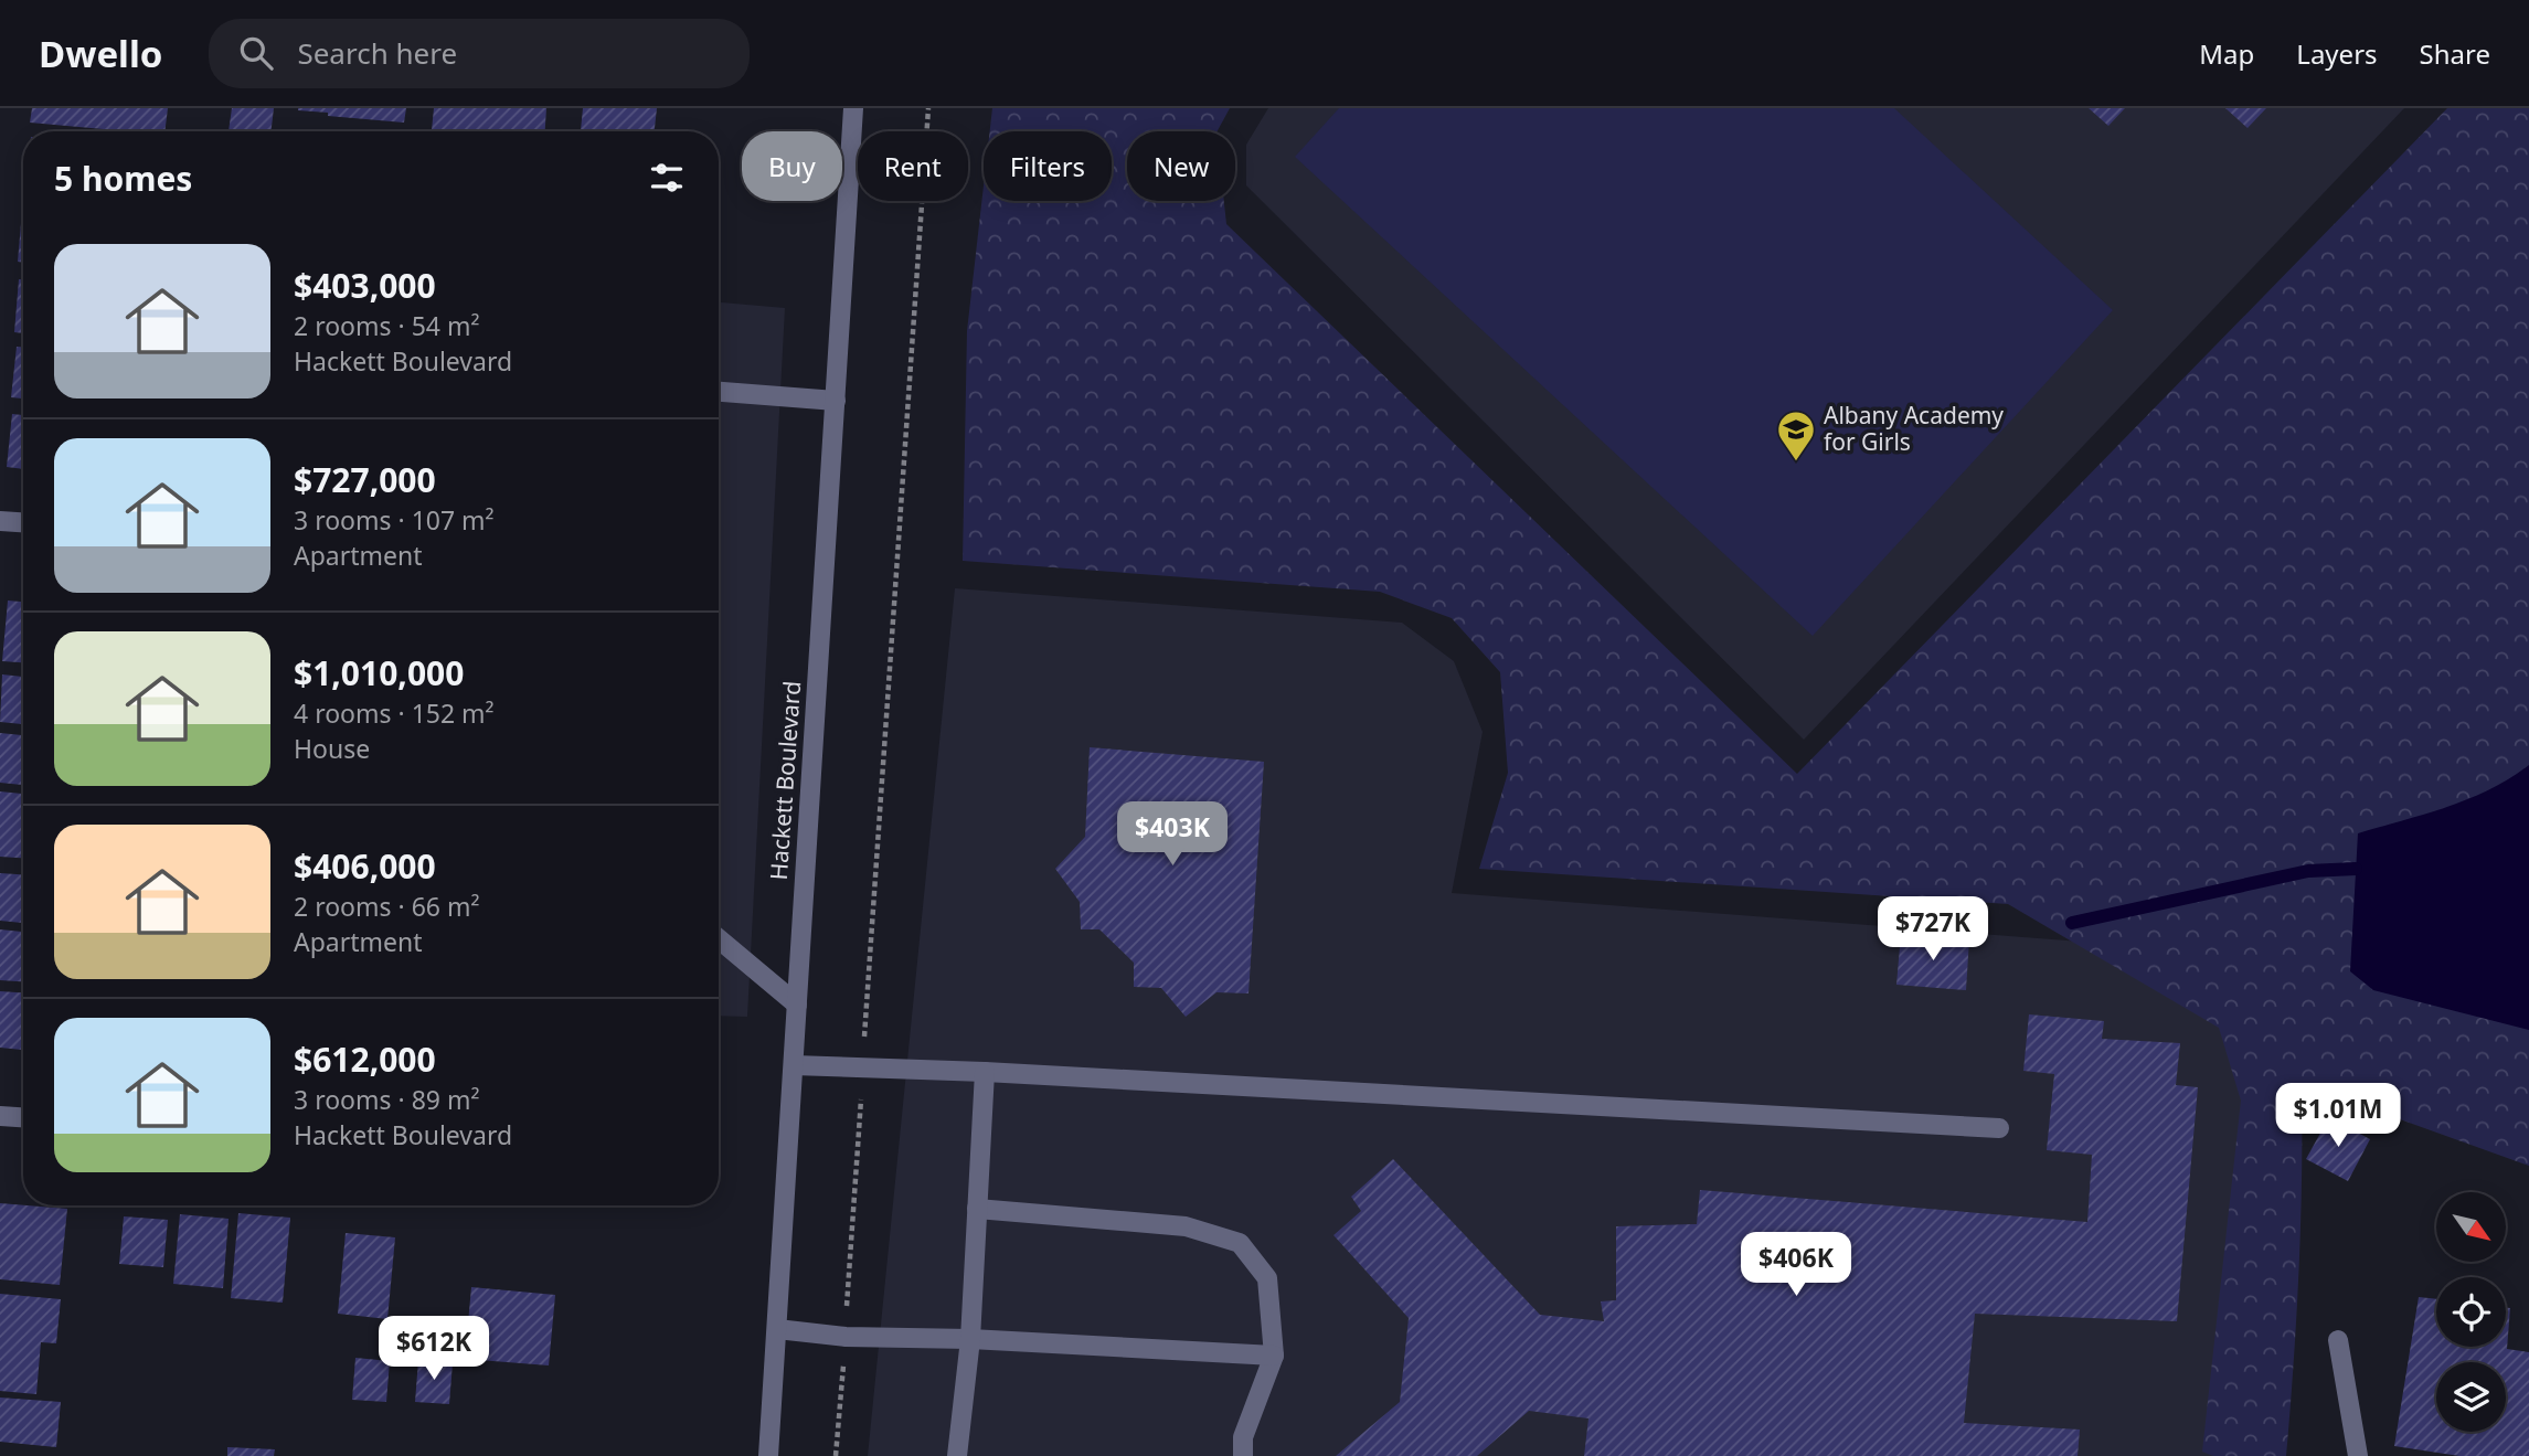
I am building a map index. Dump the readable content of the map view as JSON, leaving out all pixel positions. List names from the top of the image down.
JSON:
{
  "streets": {
    "street": ["Hackett Boulevard"]
  },
  "places": {
    "school or university": ["Albany Academy for Girls"]
  },
  "north": "bottom right",
  "page": {
    "header": "Dwello",
    "search": "Search here",
    "nav": ["Map", "Layers", "Share"],
    "chip": [
      "Buy",
      "Rent",
      "Filters",
      "New"
    ],
    "heading": "5 homes",
    "list": [
      {
        "name": "$403,000",
        "note": "2 rooms · 54 m² · Hackett Boulevard"
      },
      {
        "name": "$727,000",
        "note": "3 rooms · 107 m² · Apartment"
      },
      {
        "name": "$1,010,000",
        "note": "4 rooms · 152 m² · House"
      },
      {
        "name": "$406,000",
        "note": "2 rooms · 66 m² · Apartment"
      },
      {
        "name": "$612,000",
        "note": "3 rooms · 89 m² · Hackett Boulevard"
      }
    ],
    "price": [
      "$403K",
      "$727K",
      "$1.01M",
      "$406K",
      "$612K"
    ]
  }
}
